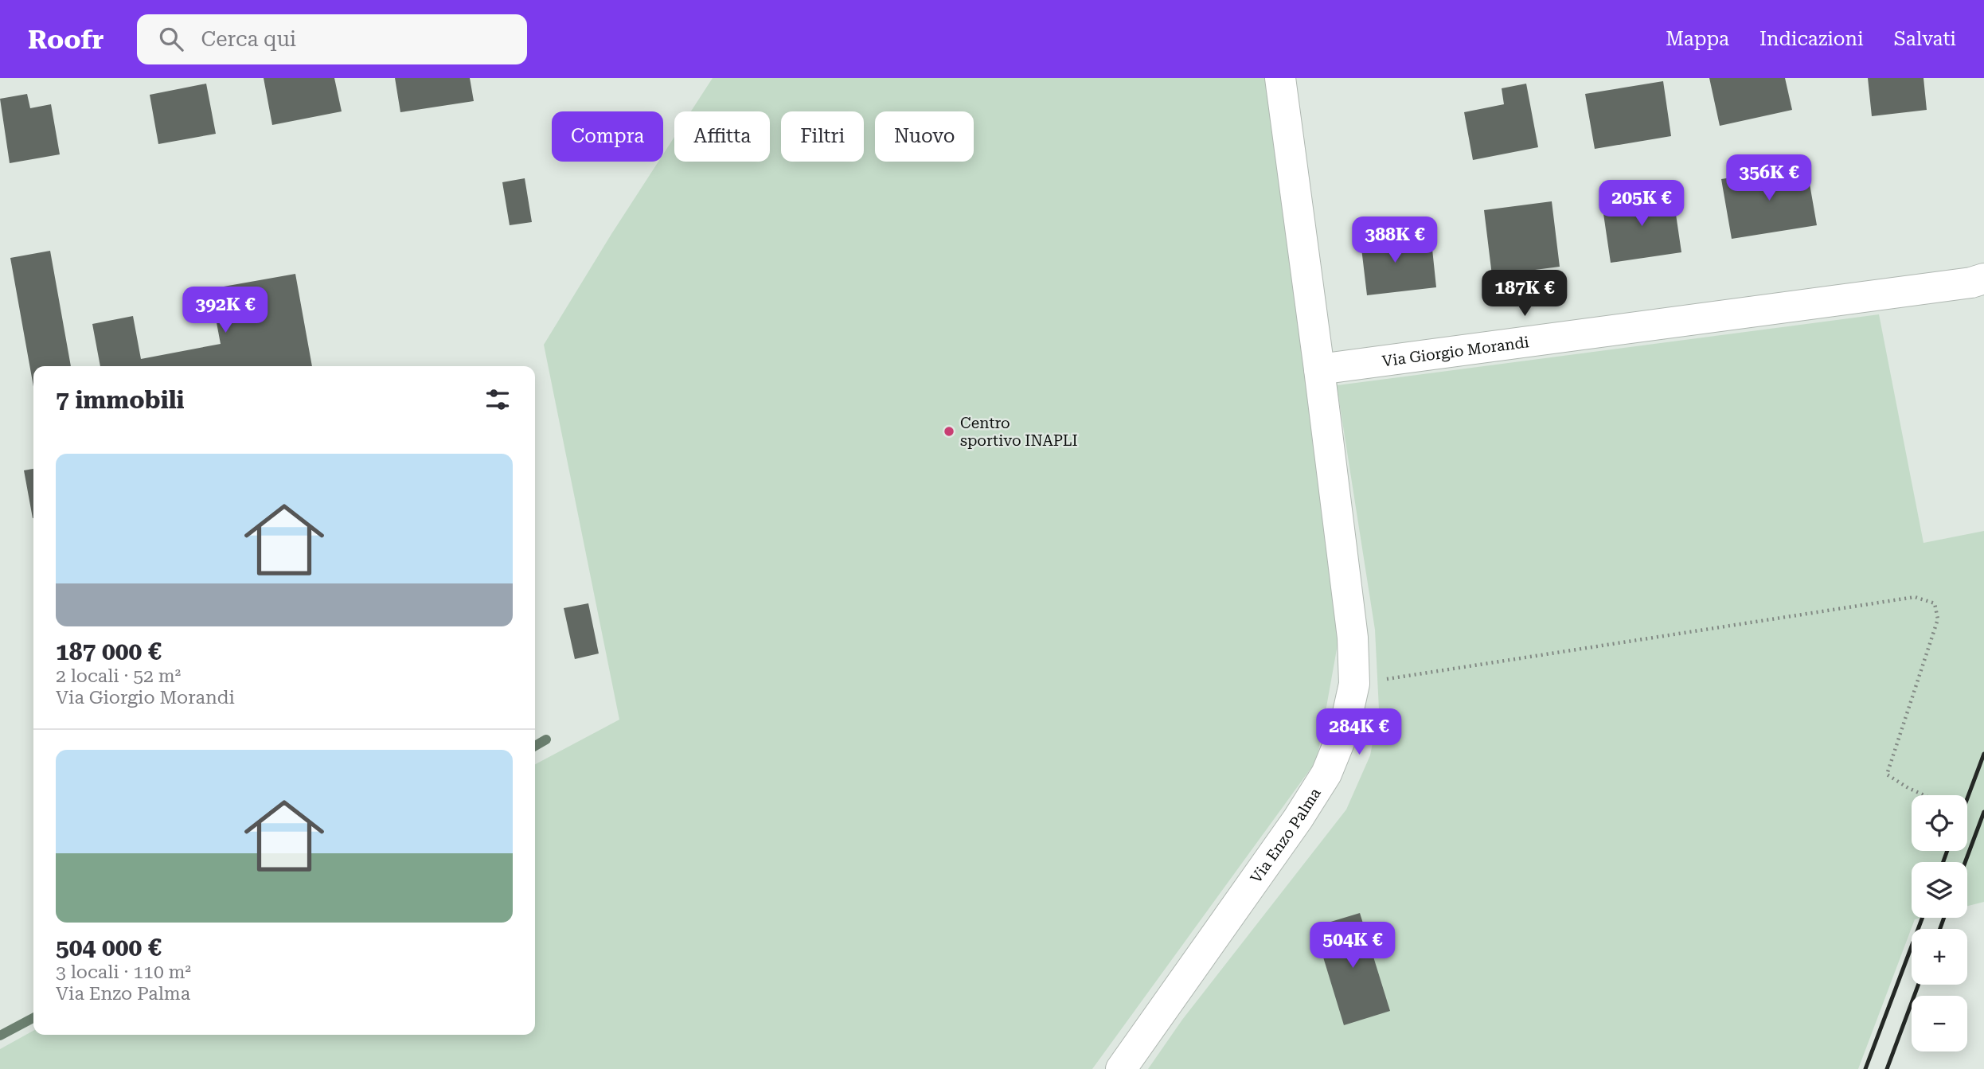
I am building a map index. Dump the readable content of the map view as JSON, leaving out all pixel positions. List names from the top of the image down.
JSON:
{
  "streets": {
    "street": ["Via Giorgio Morandi", "Via Enzo Palma"]
  },
  "crossings": [
    ["Via Giorgio Morandi", "Via Enzo Palma"]
  ],
  "places": ["Centro sportivo INAPLI"],
  "page": {
    "header": "Roofr",
    "search": "Cerca qui",
    "nav": ["Mappa", "Indicazioni", "Salvati"],
    "chip": [
      "Compra",
      "Affitta",
      "Filtri",
      "Nuovo"
    ],
    "price": [
      "356K €",
      "205K €",
      "388K €",
      "187K €",
      "392K €",
      "284K €",
      "504K €"
    ],
    "heading": "7 immobili",
    "list": [
      {
        "name": "187 000 €",
        "note": "2 locali · 52 m² · Via Giorgio Morandi"
      },
      {
        "name": "504 000 €",
        "note": "3 locali · 110 m² · Via Enzo Palma"
      }
    ],
    "map_buttons": ["+", "−"]
  }
}
